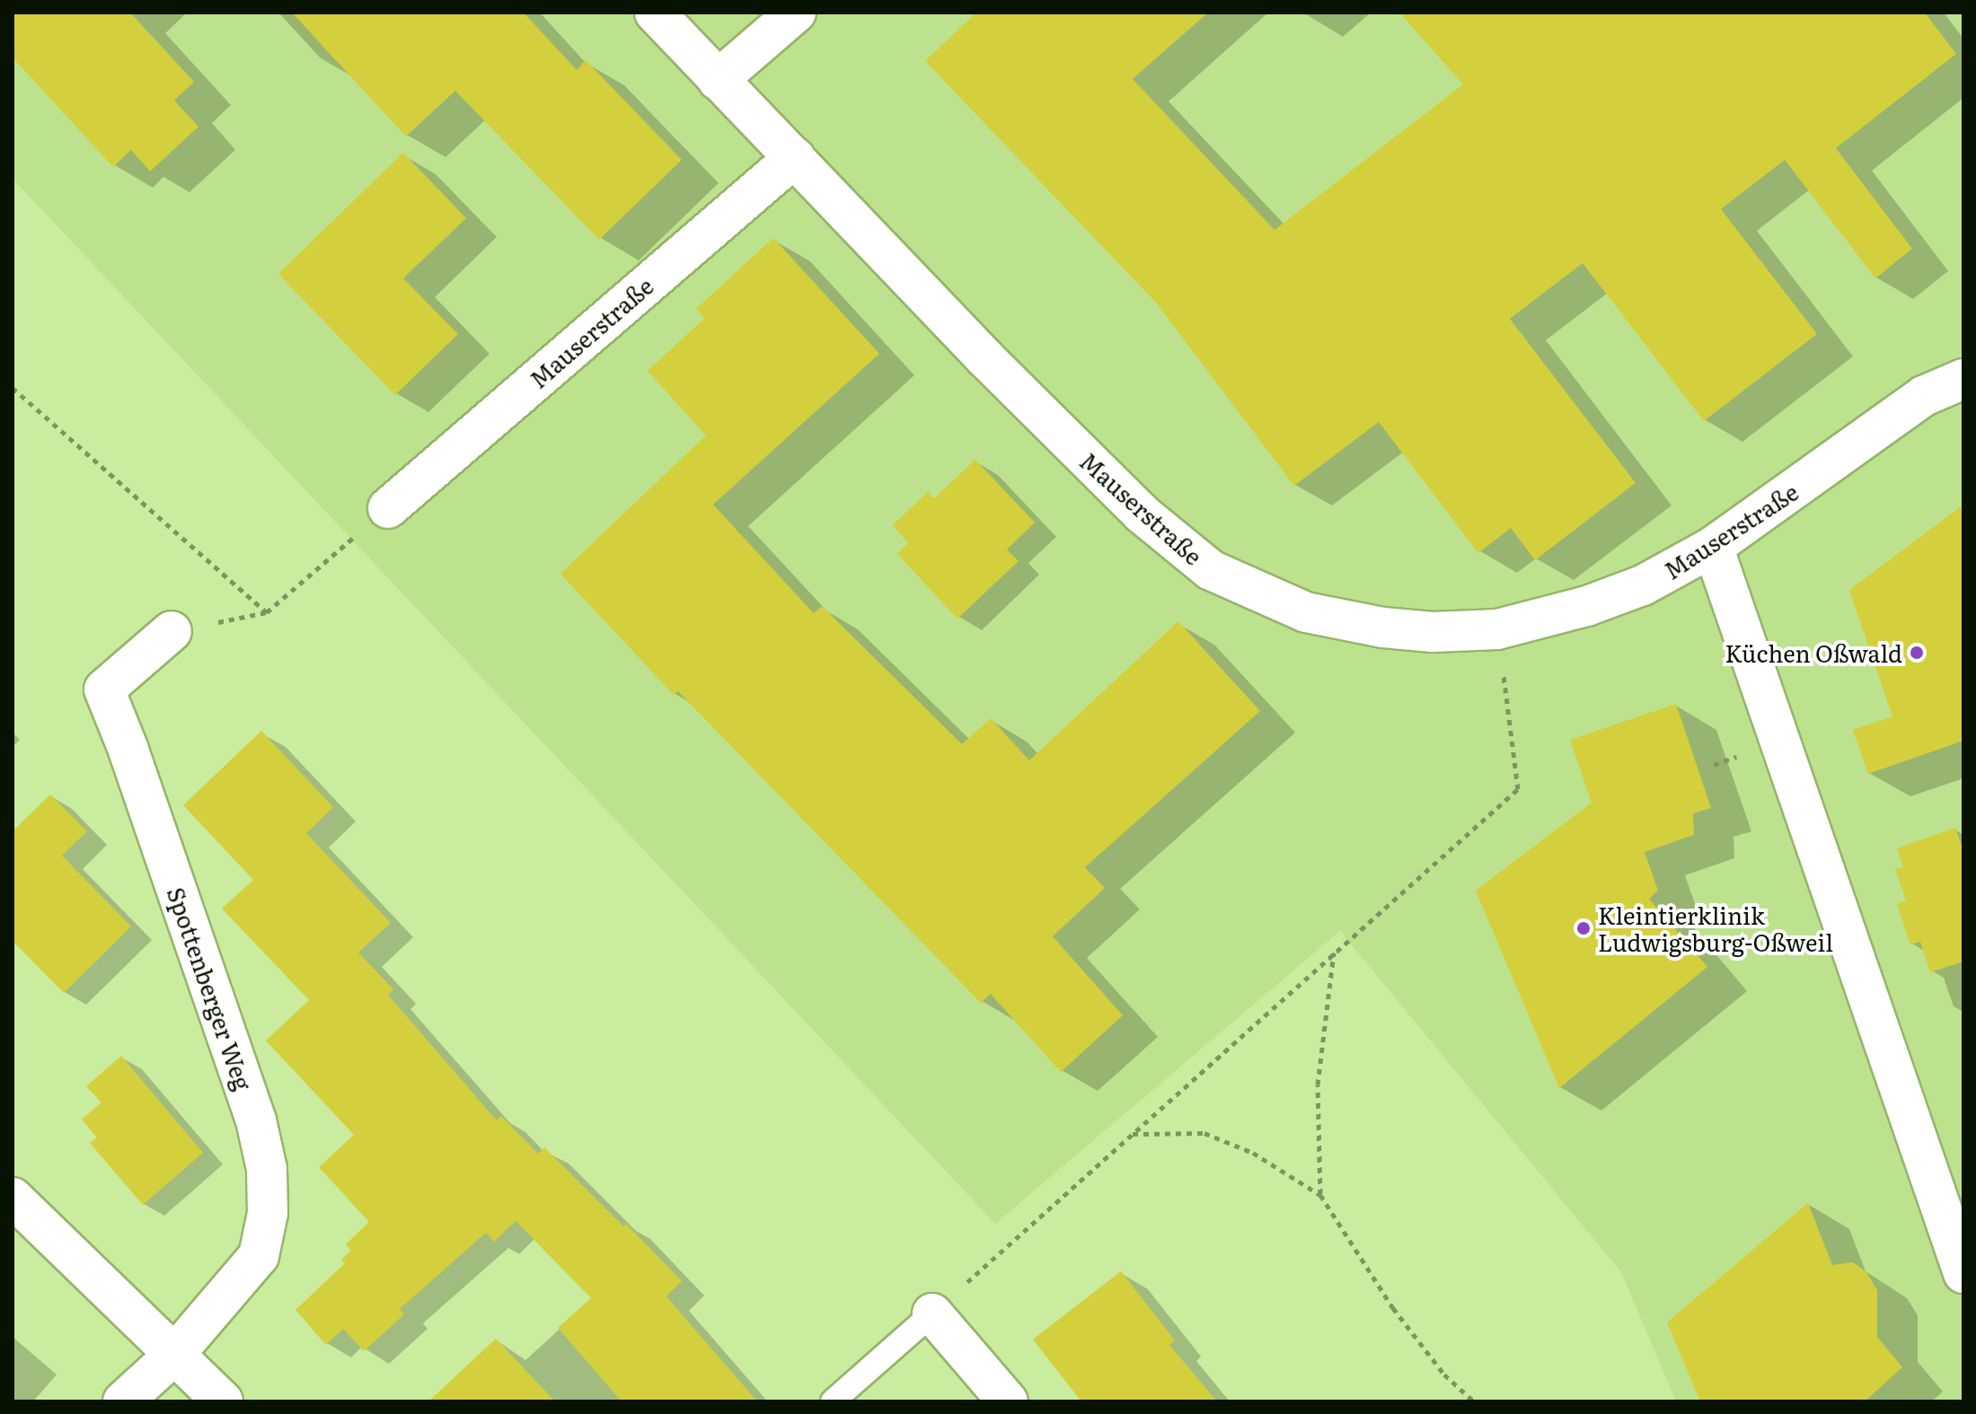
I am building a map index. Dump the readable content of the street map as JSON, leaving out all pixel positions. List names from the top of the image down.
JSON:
{
  "streets": {
    "street": ["Mauserstraße", "Spottenberger Weg"]
  },
  "places": ["Küchen Oßwald", "Kleintierklinik Ludwigsburg-Oßweil"]
}
